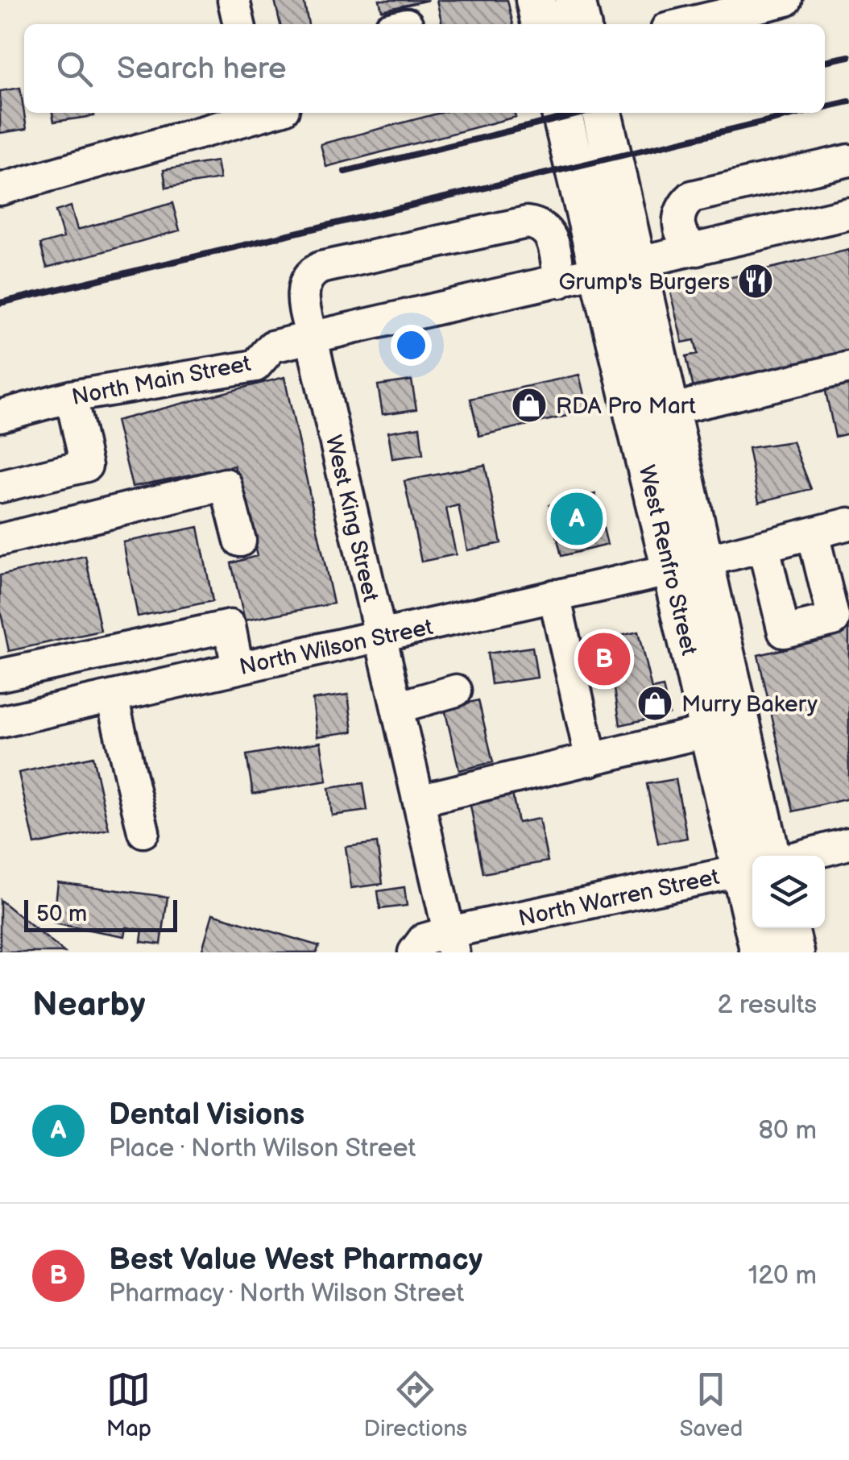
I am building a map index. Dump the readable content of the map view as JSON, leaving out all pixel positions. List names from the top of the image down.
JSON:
{
  "streets": {
    "main road": ["West Renfro Street"],
    "street": [
      "North Main Street",
      "West King Street",
      "North Wilson Street",
      "North Warren Street"
    ]
  },
  "crossings": [
    ["North Main Street", "West King Street"],
    ["North Main Street", "West Renfro Street"],
    ["West King Street", "North Wilson Street"],
    ["West King Street", "North Warren Street"],
    ["West Renfro Street", "North Wilson Street"]
  ],
  "places": {
    "restaurant": ["Grump's Burgers"],
    "shop": ["RDA Pro Mart", "Murry Bakery"]
  },
  "scale_bar": "50 m",
  "page": {
    "search": "Search here",
    "pins": ["A", "B"],
    "scale": "50 m",
    "heading": ["Nearby", "2 results"],
    "list": [
      {
        "mark": "A",
        "name": "Dental Visions",
        "note": "Place · North Wilson Street",
        "value": "80 m"
      },
      {
        "mark": "B",
        "name": "Best Value West Pharmacy",
        "note": "Pharmacy · North Wilson Street",
        "value": "120 m"
      }
    ],
    "nav": ["Map", "Directions", "Saved"]
  }
}
